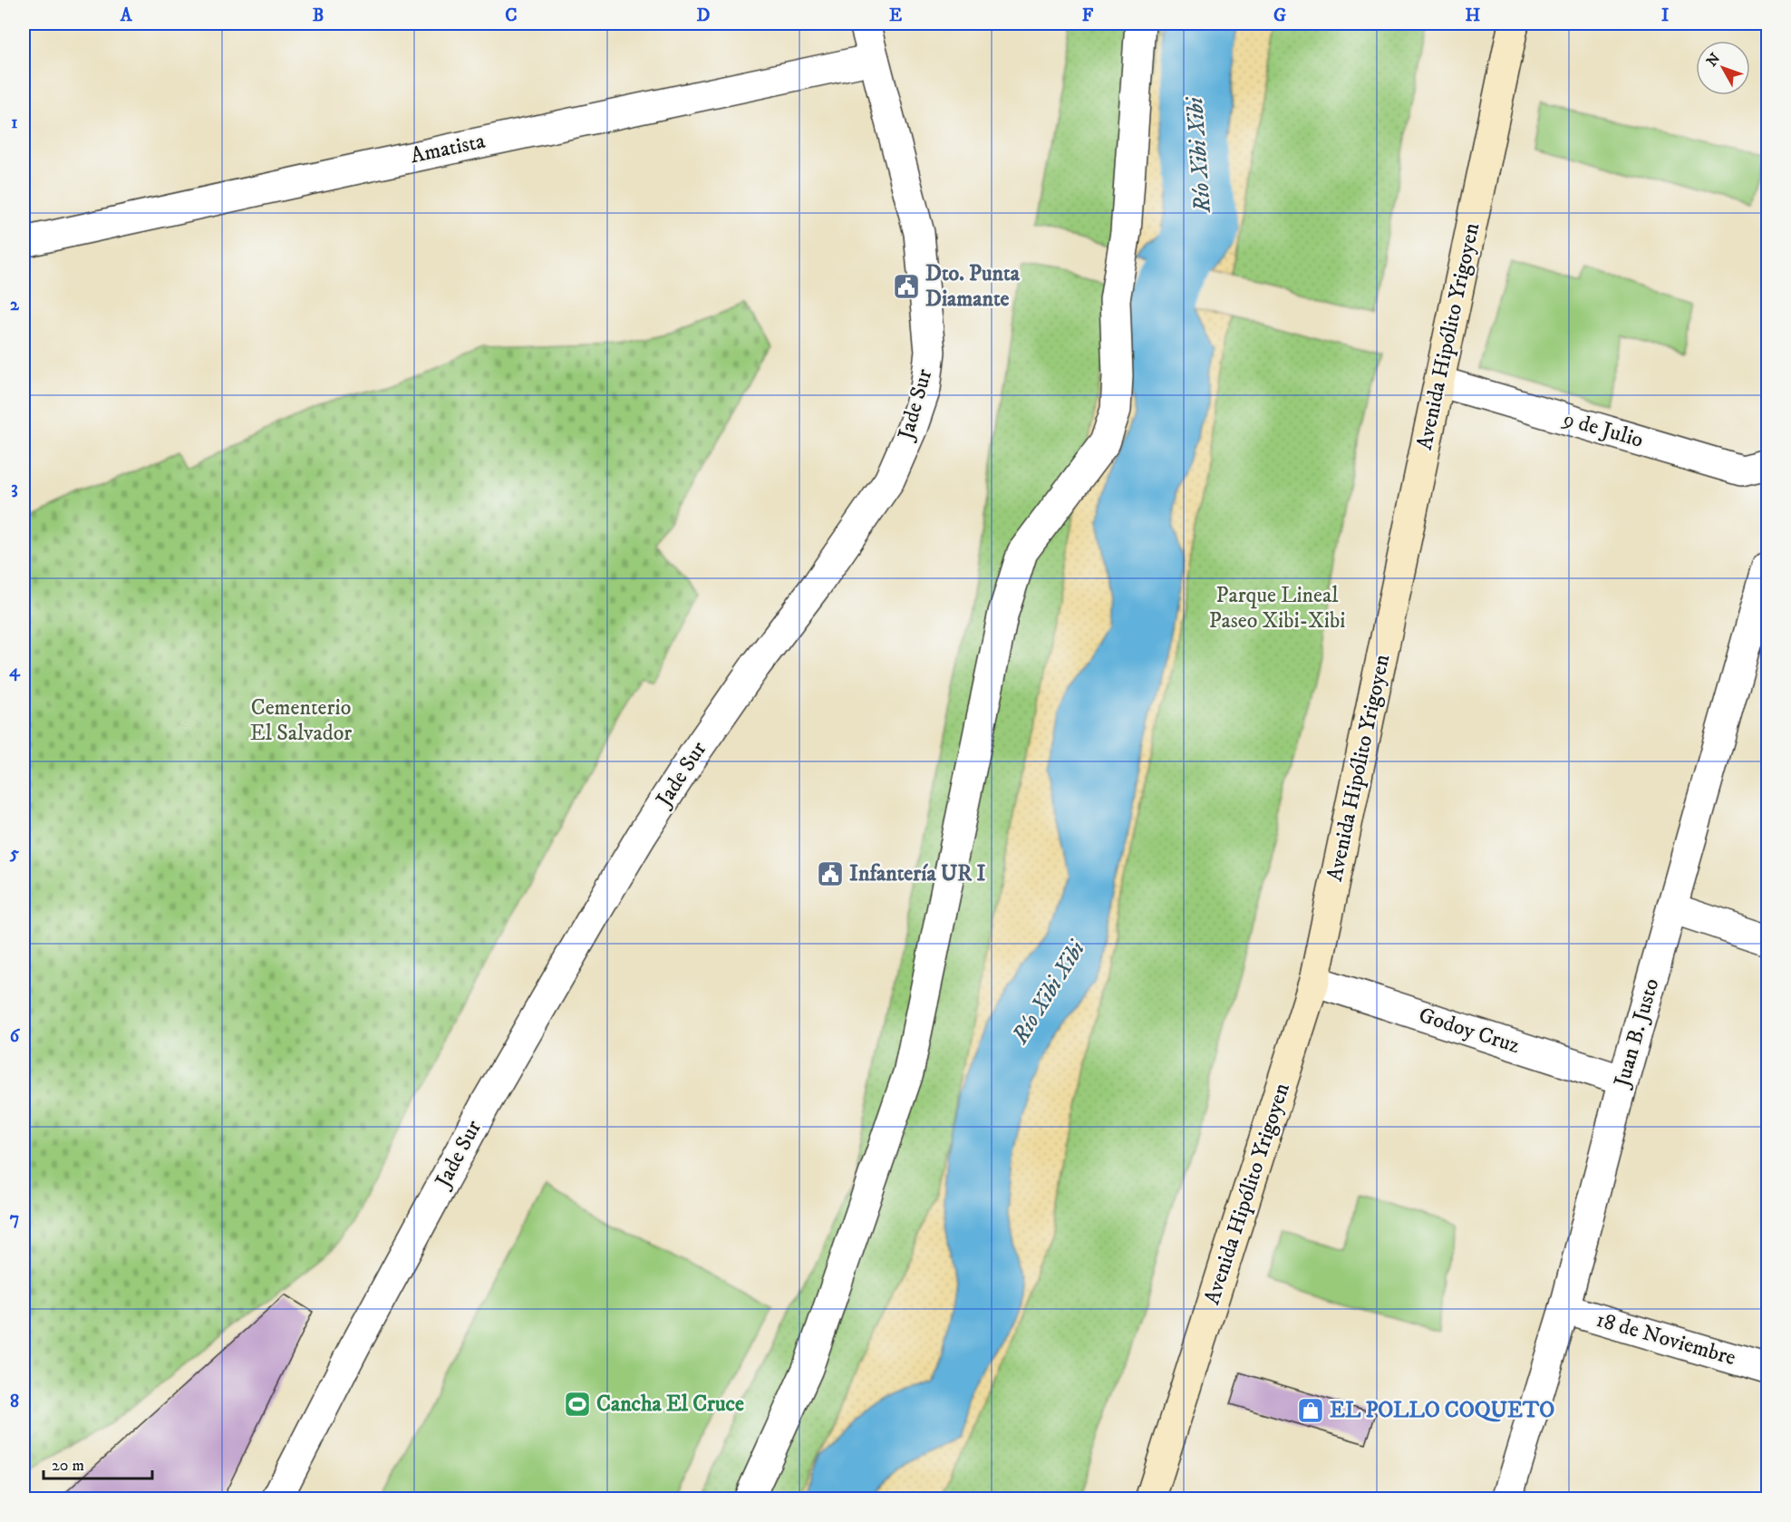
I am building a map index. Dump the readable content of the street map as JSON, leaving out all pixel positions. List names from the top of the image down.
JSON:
{
  "streets": {
    "main road": ["Avenida Hipólito Yrigoyen"],
    "street": [
      "Amatista",
      "Jade Sur",
      "9 de Julio",
      "Godoy Cruz",
      "Juan B. Justo",
      "18 de Noviembre"
    ]
  },
  "crossings": [
    ["Amatista", "Jade Sur"],
    ["Avenida Hipólito Yrigoyen", "9 de Julio"],
    ["Avenida Hipólito Yrigoyen", "Godoy Cruz"],
    ["Godoy Cruz", "Juan B. Justo"],
    ["Juan B. Justo", "18 de Noviembre"]
  ],
  "water": ["Río Xibi Xibi"],
  "parks": ["Parque Lineal Paseo Xibi-Xibi", "Cementerio El Salvador"],
  "places": {
    "public building": ["Dto. Punta Diamante", "Infantería UR I"],
    "sports": ["Cancha El Cruce"],
    "shop": ["EL POLLO COQUETO"]
  },
  "scale_bar": "20 m",
  "north": "top left",
  "grid": {
    "columns": [
      "A",
      "B",
      "C",
      "D",
      "E",
      "F",
      "G",
      "H",
      "I"
    ],
    "rows": [
      "1",
      "2",
      "3",
      "4",
      "5",
      "6",
      "7",
      "8"
    ]
  }
}
